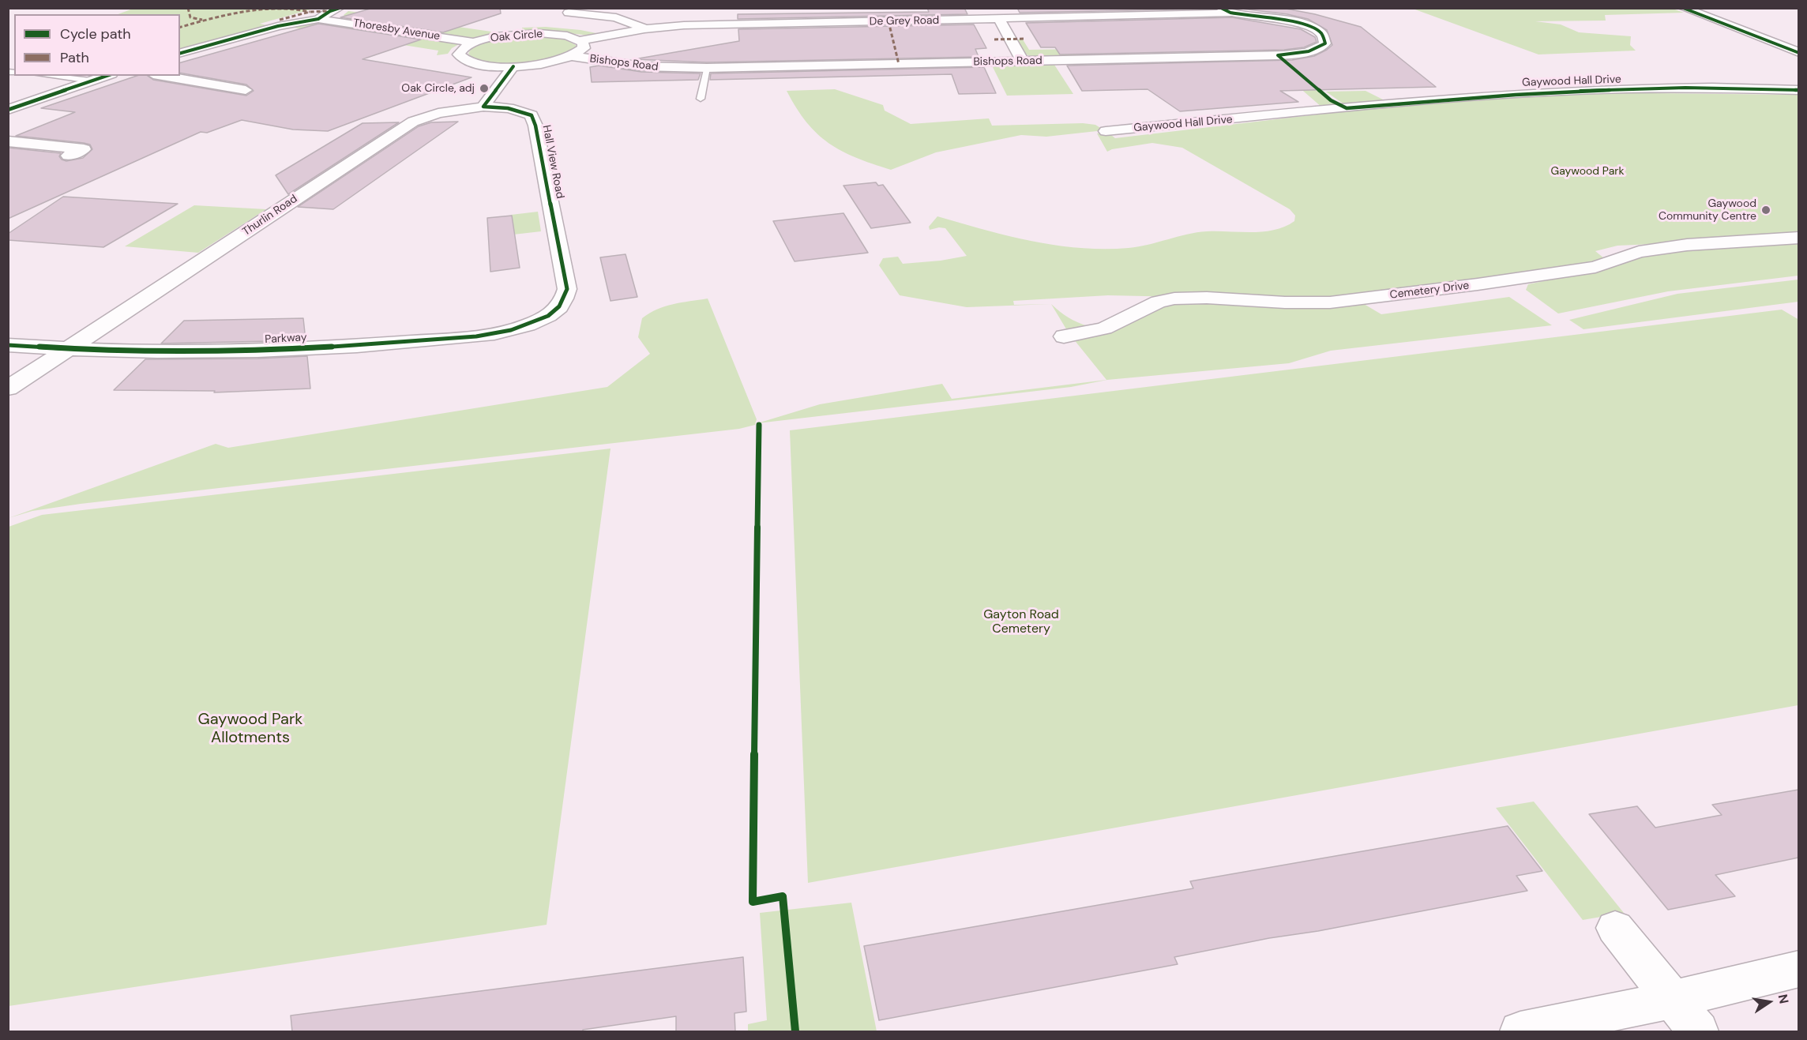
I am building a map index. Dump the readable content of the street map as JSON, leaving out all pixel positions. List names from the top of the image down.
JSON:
{
  "streets": {
    "street": [
      "De Grey Road",
      "Thoresby Avenue",
      "Oak Circle",
      "Bishops Road",
      "Gaywood Hall Drive",
      "Hall View Road",
      "Thurlin Road",
      "Cemetery Drive",
      "Parkway"
    ]
  },
  "crossings": [
    ["De Grey Road", "Oak Circle"],
    ["De Grey Road", "Bishops Road"],
    ["Thoresby Avenue", "Oak Circle"],
    ["Oak Circle", "Bishops Road"],
    ["Hall View Road", "Thurlin Road"],
    ["Hall View Road", "Parkway"],
    ["Thurlin Road", "Parkway"]
  ],
  "parks": ["Gaywood Park", "Gayton Road Cemetery", "Gaywood Park Allotments"],
  "places": ["Oak Circle, adj", "Gaywood Community Centre"],
  "legend": ["Cycle path", "Path"],
  "north": "right"
}
